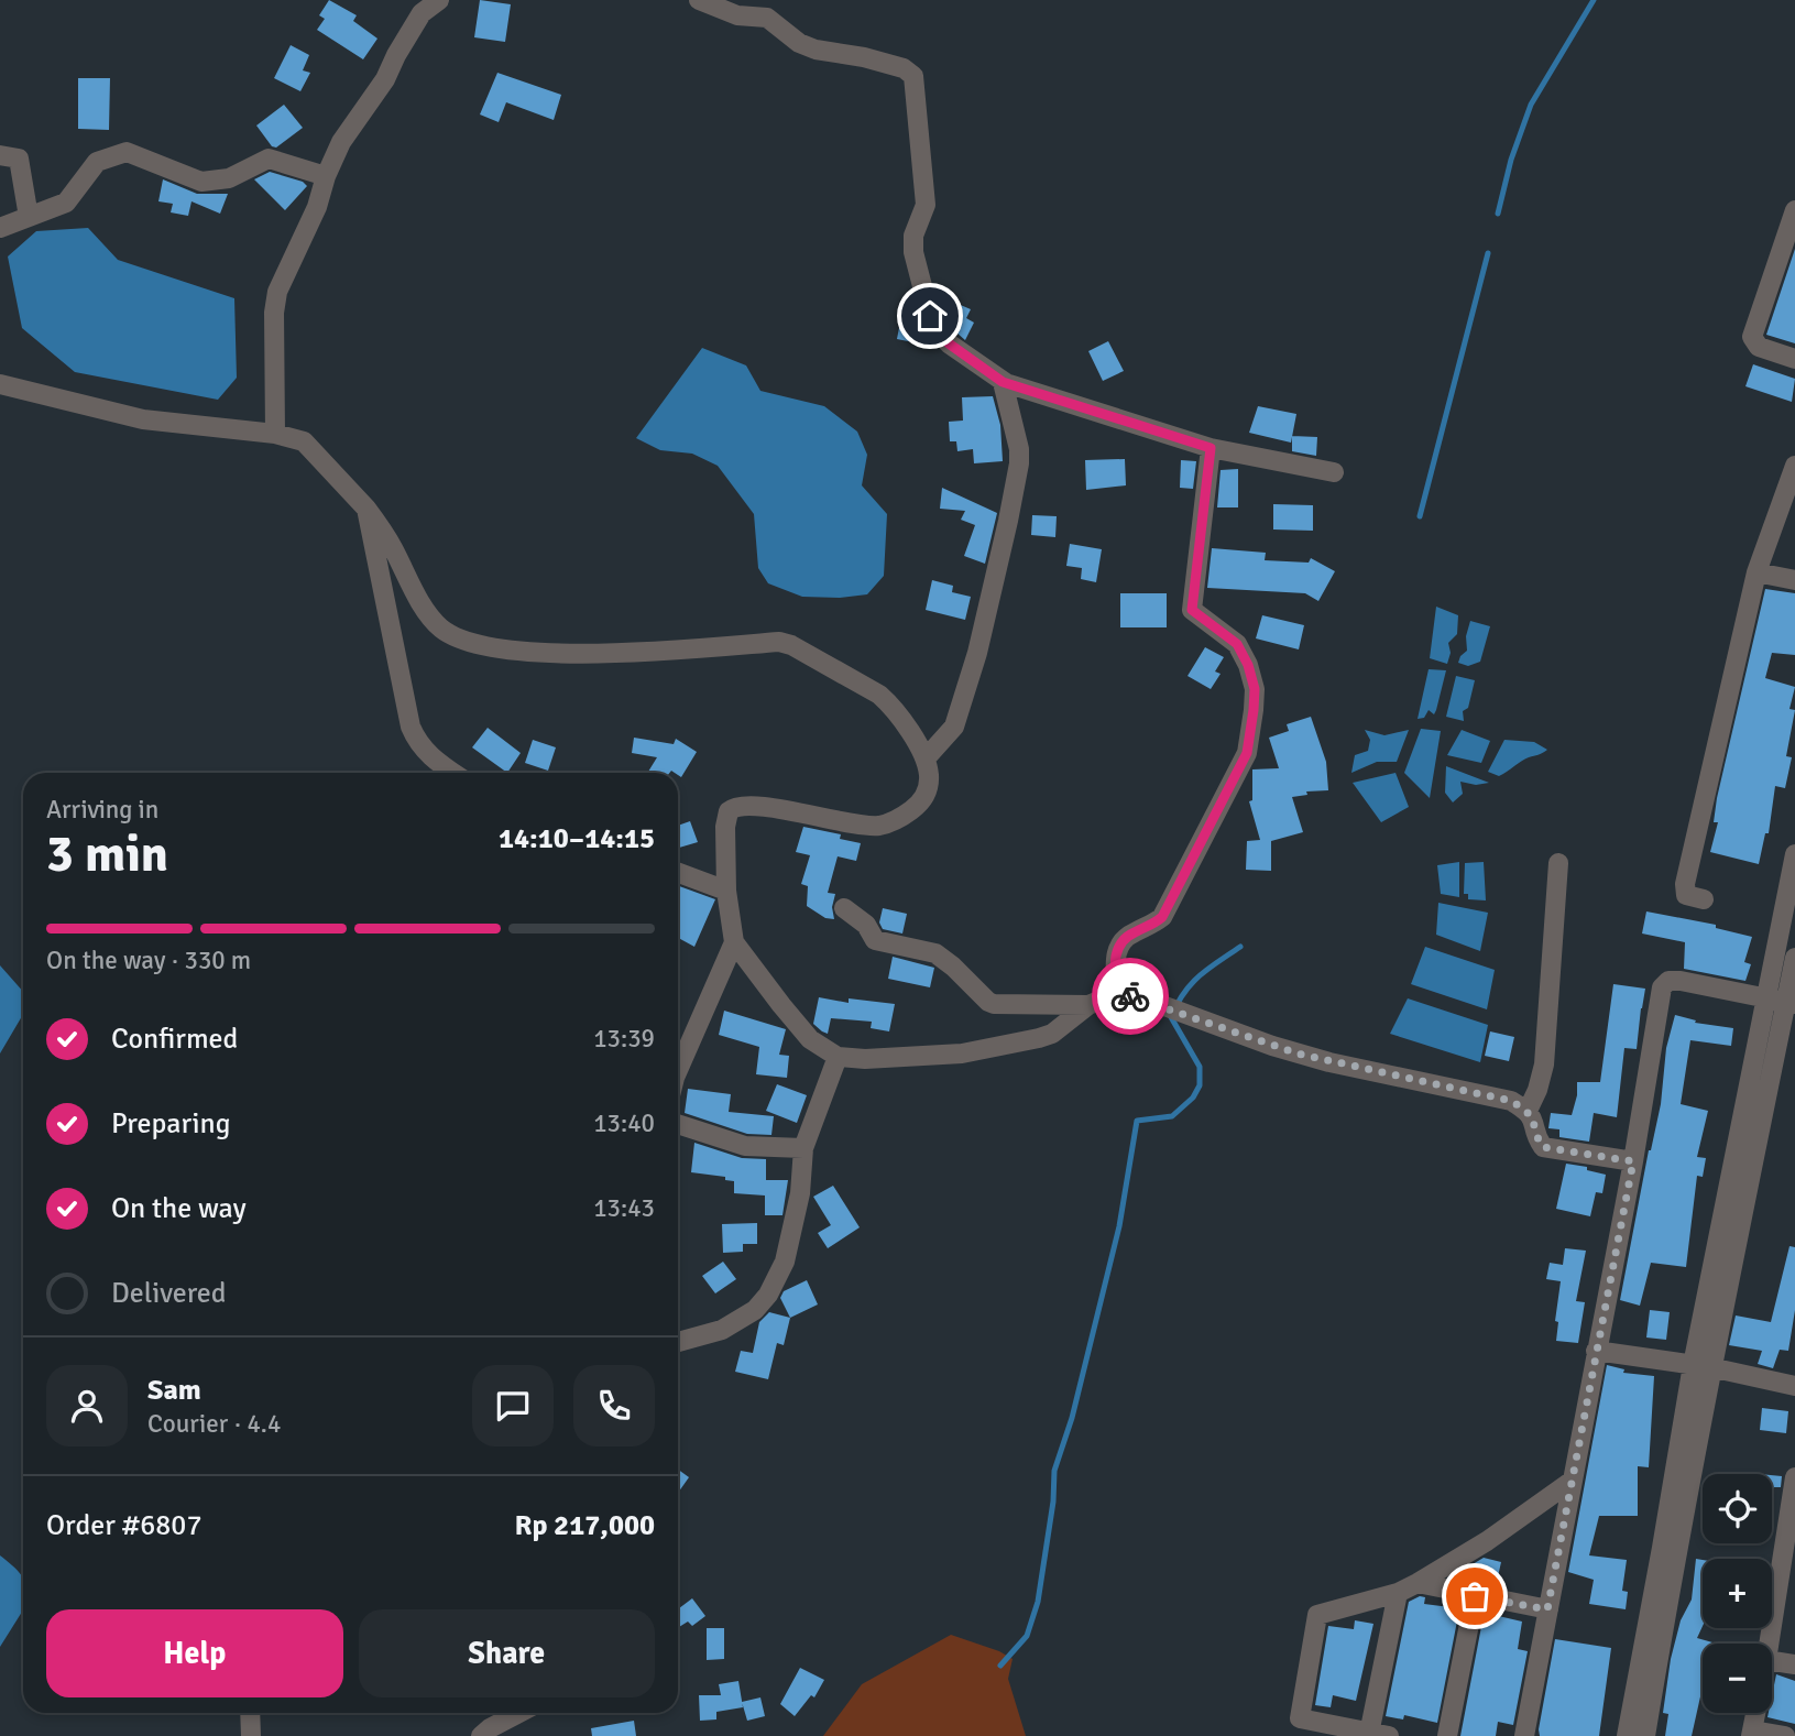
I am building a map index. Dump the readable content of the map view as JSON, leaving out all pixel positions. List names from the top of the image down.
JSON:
{
  "page": {
    "heading": ["3 min", "Arriving in", "14:10–14:15"],
    "panel": [
      "Sam",
      "Courier · 4.4",
      "Order #6807",
      "Rp 217,000"
    ],
    "bar": "On the way · 330 m",
    "list": [
      ["Confirmed", "13:39"],
      ["Preparing", "13:40"],
      ["On the way", "13:43"],
      "Delivered"
    ],
    "map_buttons": ["+", "−"],
    "buttons": ["Help", "Share"]
  }
}
